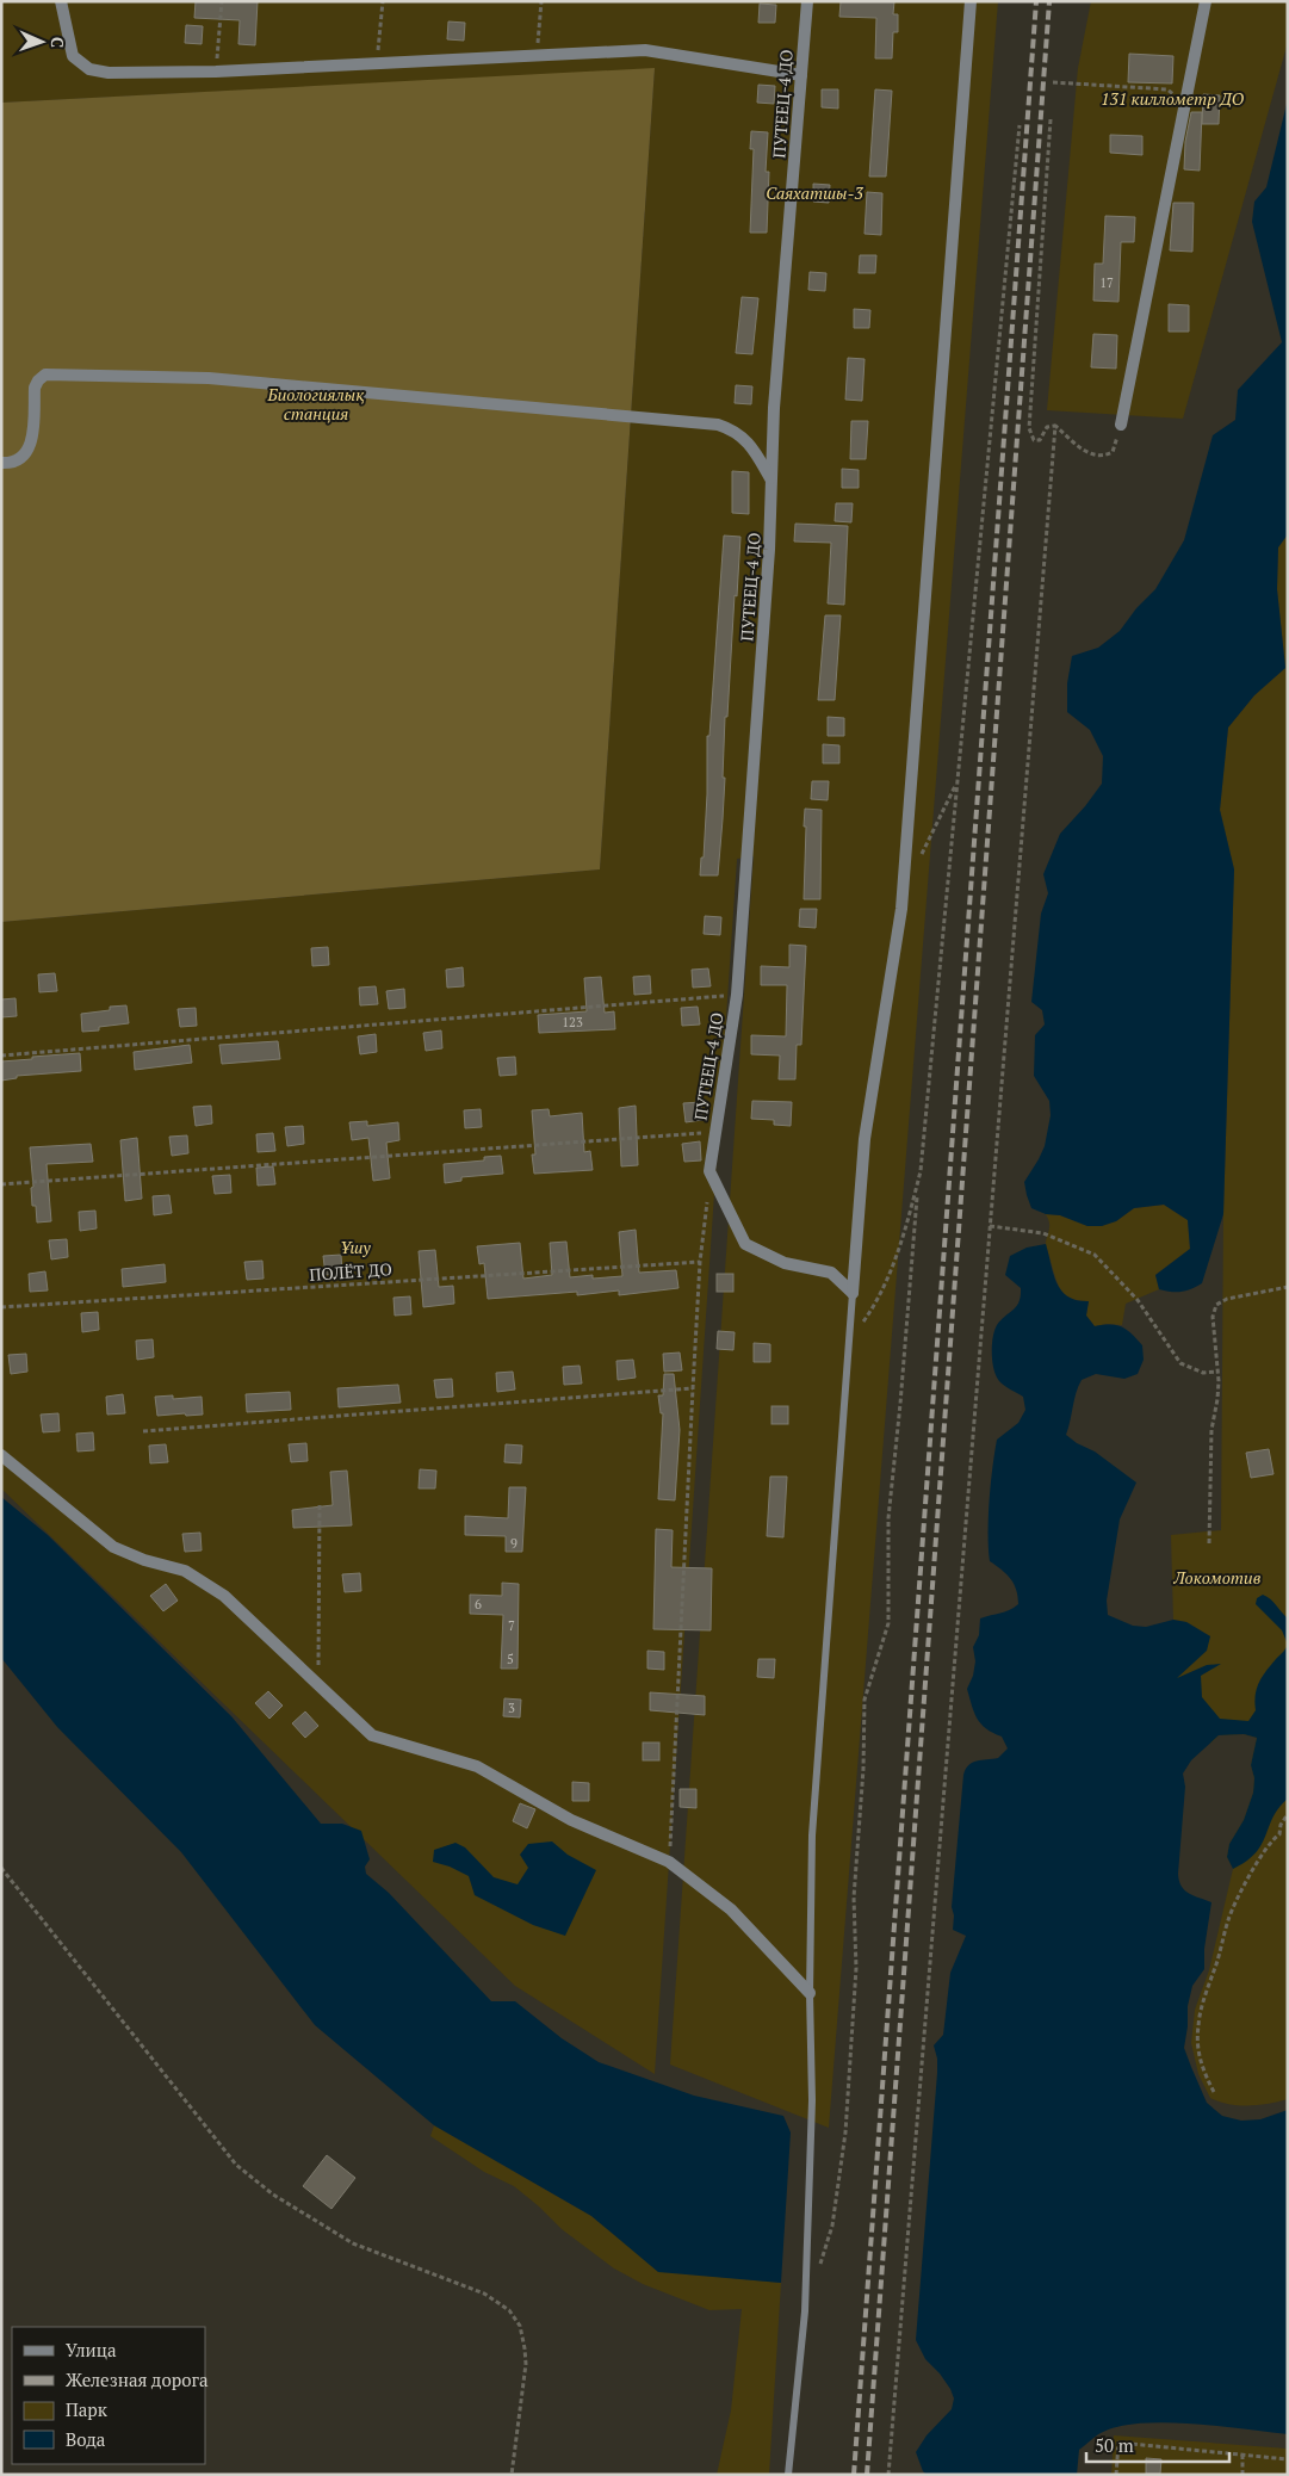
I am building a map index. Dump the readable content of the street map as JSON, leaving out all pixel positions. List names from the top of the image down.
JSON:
{
  "streets": {
    "street": ["ПУТЕЕЦ-4 ДО"],
    "path": ["ПОЛЁТ ДО"]
  },
  "parks": [
    "131 киллометр ДО",
    "Саяхатшы-3",
    "Биологиялық станция",
    "Ұшу",
    "Локомотив"
  ],
  "house_numbers": [
    "17",
    "123",
    "9",
    "6",
    "7",
    "5",
    "3"
  ],
  "legend": [
    "Улица",
    "Железная дорога",
    "Парк",
    "Вода"
  ],
  "scale_bar": "50 m",
  "north": "right"
}
